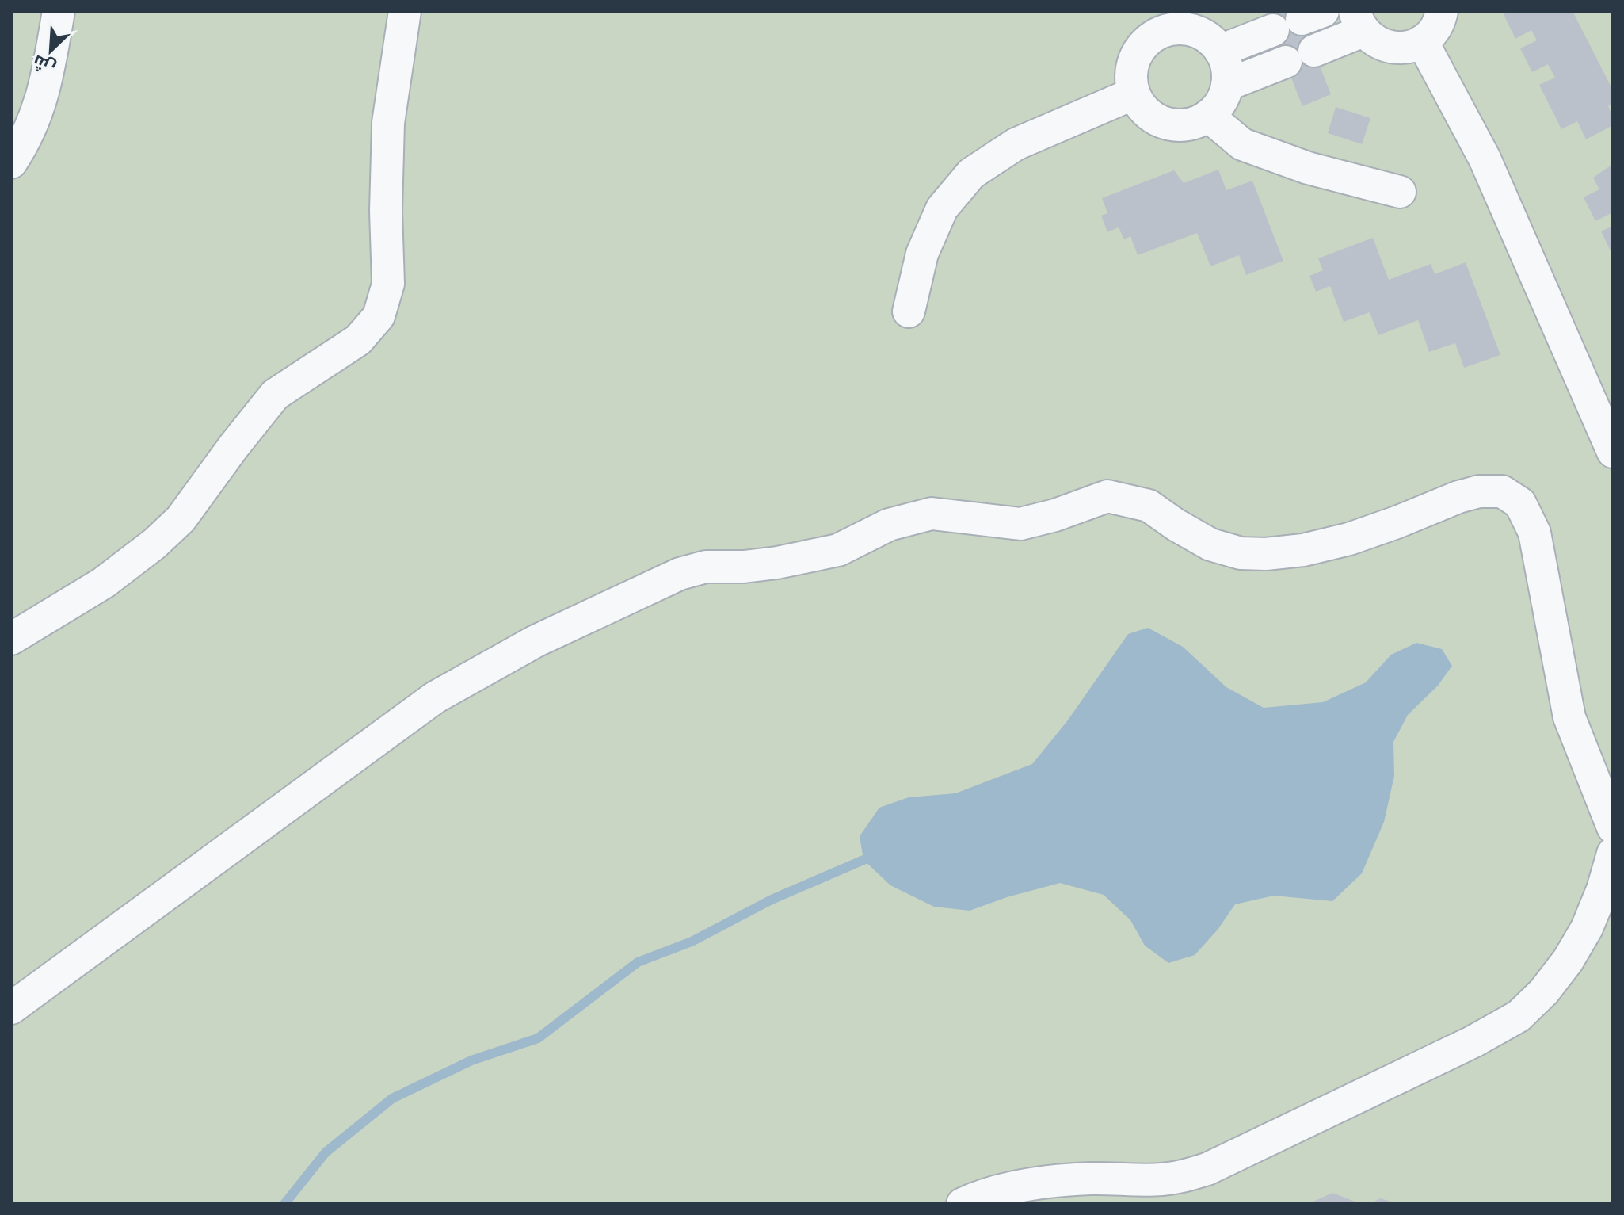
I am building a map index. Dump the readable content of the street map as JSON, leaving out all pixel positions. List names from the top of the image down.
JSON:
{
  "north": "bottom left"
}
